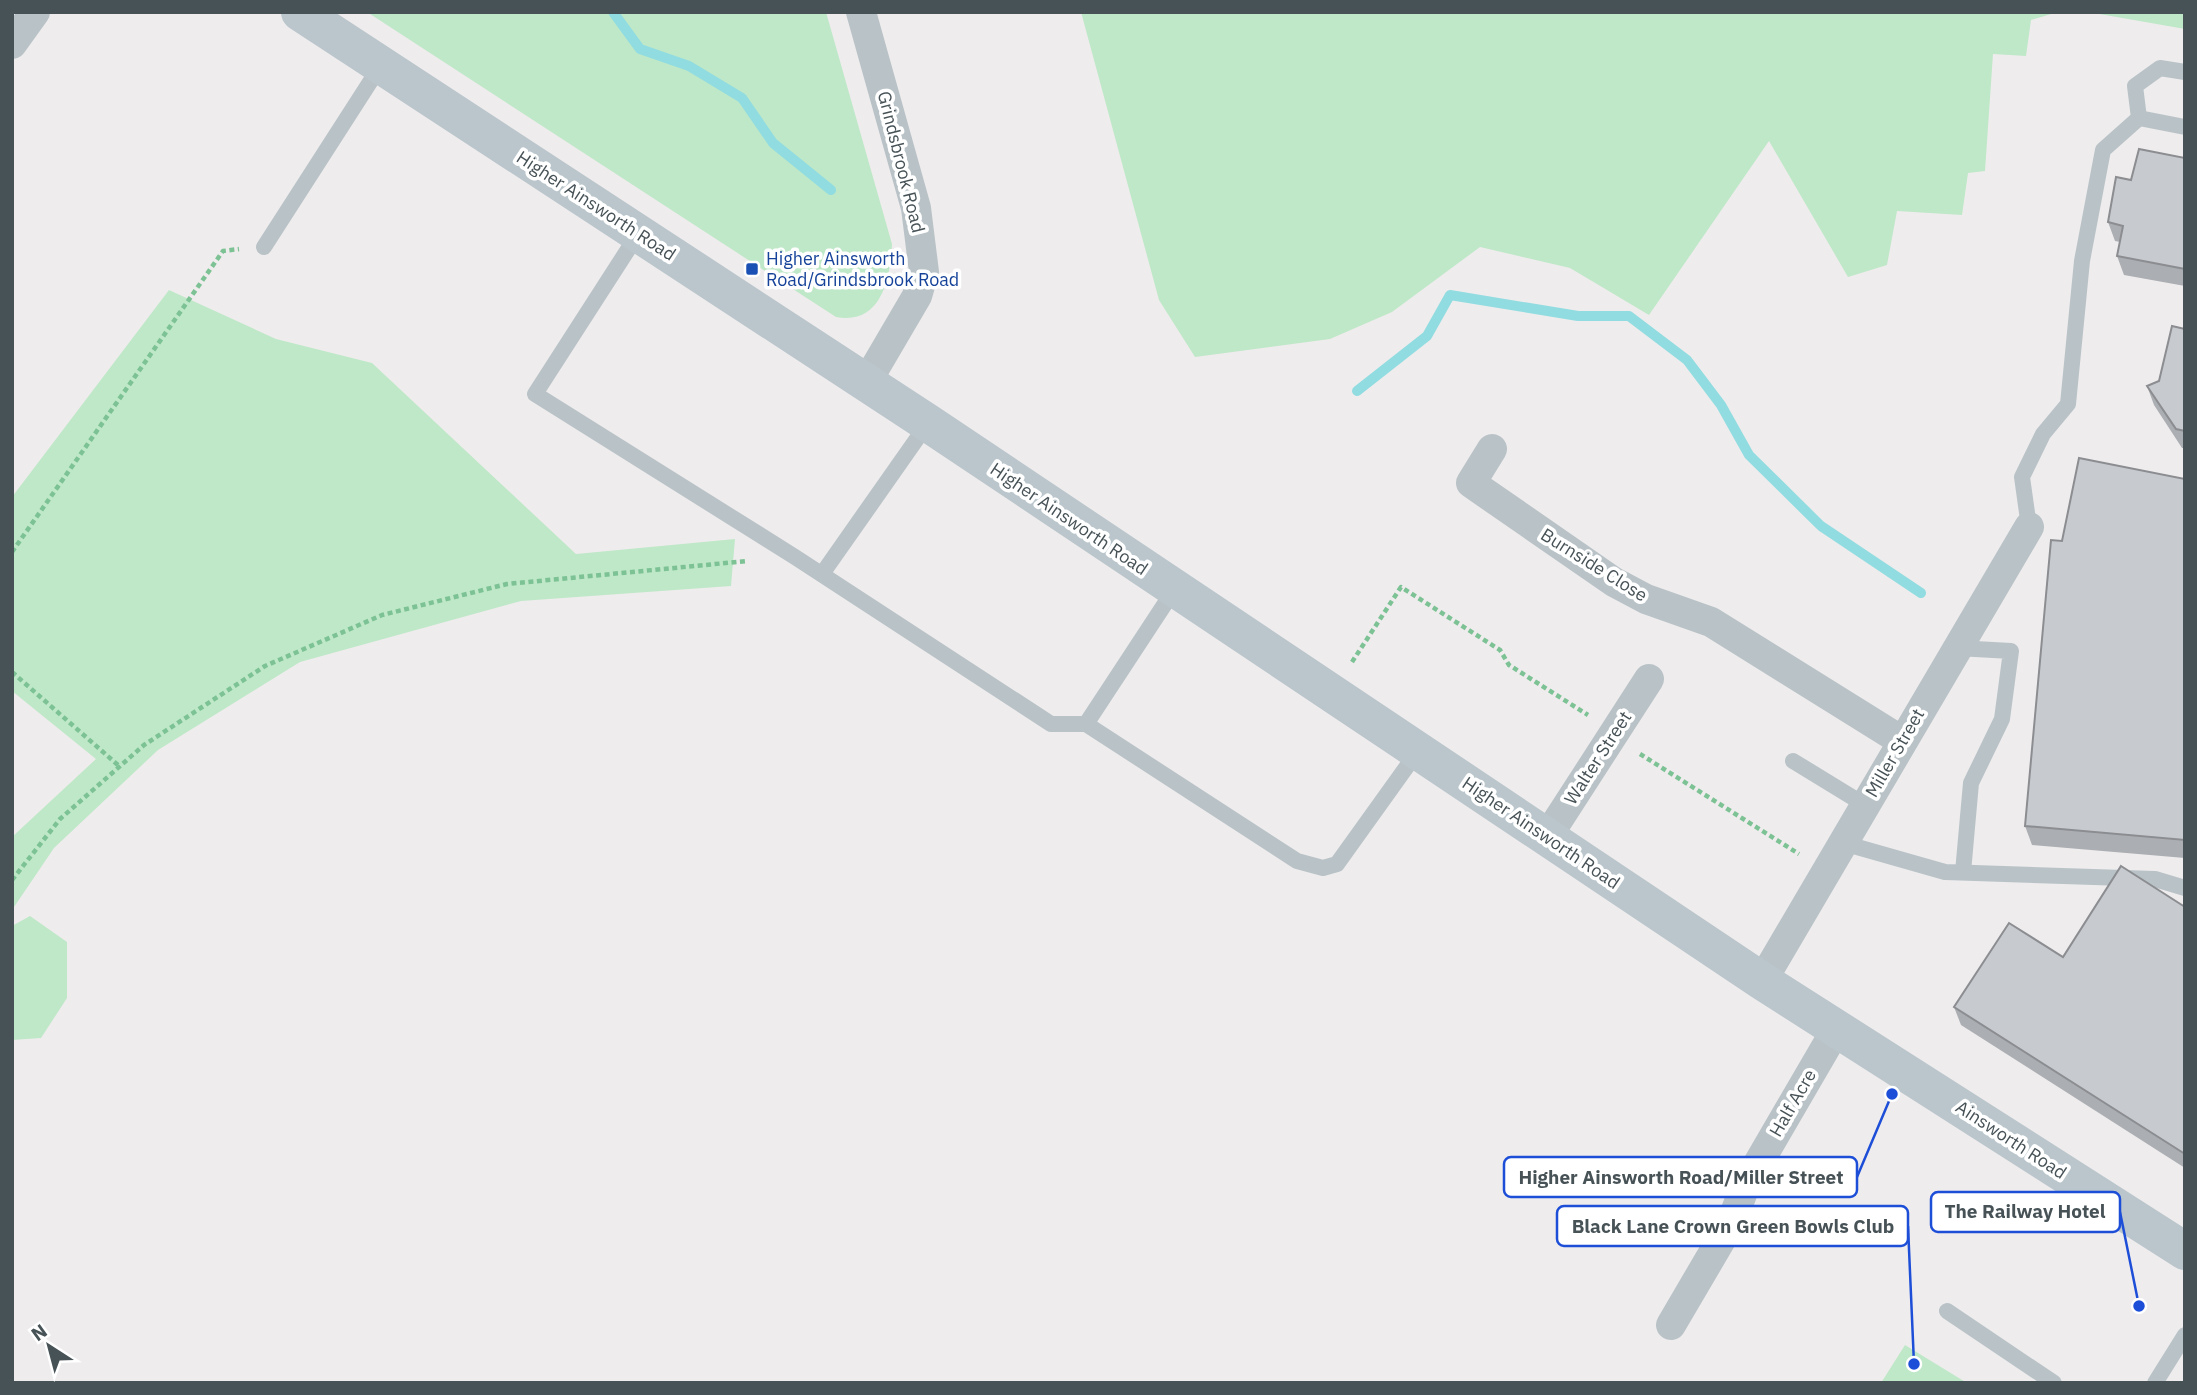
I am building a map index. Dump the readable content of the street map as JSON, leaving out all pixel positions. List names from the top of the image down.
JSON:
{
  "streets": {
    "main road": ["Higher Ainsworth Road", "Ainsworth Road"],
    "street": [
      "Grindsbrook Road",
      "Burnside Close",
      "Miller Street",
      "Walter Street",
      "Half Acre"
    ]
  },
  "crossings": [
    ["Grindsbrook Road", "Higher Ainsworth Road"],
    ["Higher Ainsworth Road", "Miller Street"],
    ["Higher Ainsworth Road", "Walter Street"],
    ["Higher Ainsworth Road", "Half Acre"],
    ["Higher Ainsworth Road", "Ainsworth Road"],
    ["Burnside Close", "Miller Street"],
    ["Half Acre", "Ainsworth Road"]
  ],
  "places": {
    "transit": ["Higher Ainsworth Road/Grindsbrook Road"],
    "other": ["Higher Ainsworth Road/Miller Street", "The Railway Hotel", "Black Lane Crown Green Bowls Club"]
  },
  "north": "top left"
}
